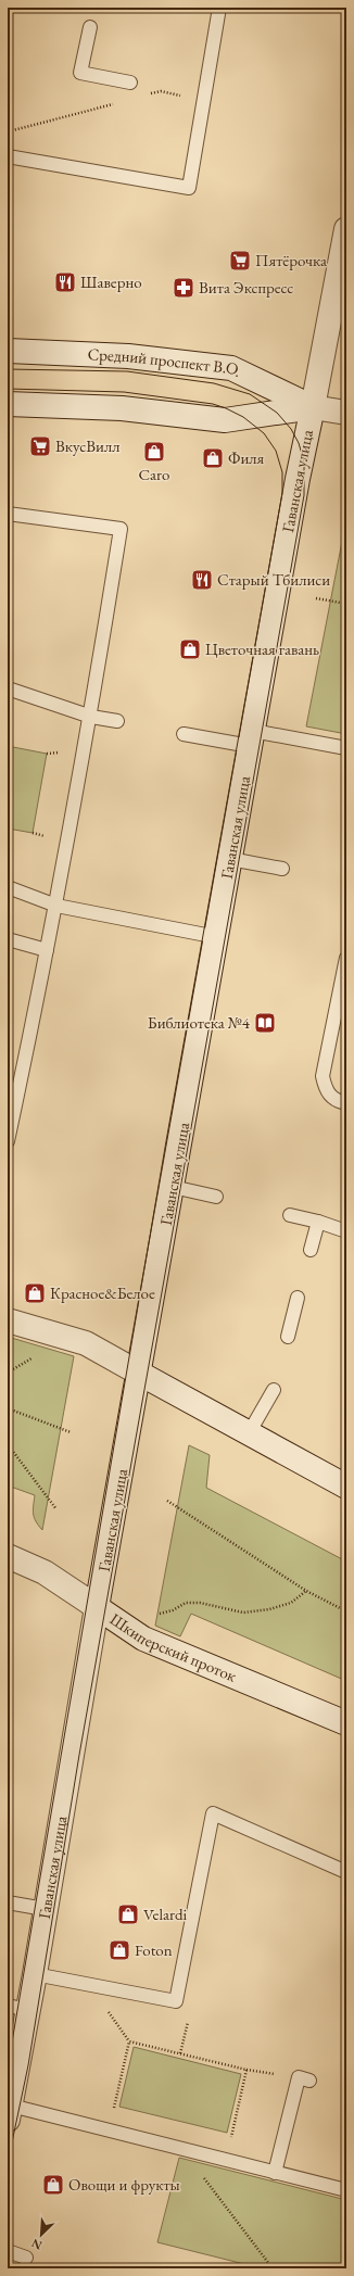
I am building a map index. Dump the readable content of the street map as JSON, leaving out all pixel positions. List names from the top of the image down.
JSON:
{
  "streets": {
    "main road": ["Средний проспект В.О.", "Гаванская улица", "Шкиперский проток"]
  },
  "crossings": [
    ["Средний проспект В.О.", "Гаванская улица"],
    ["Гаванская улица", "Шкиперский проток"]
  ],
  "places": {
    "supermarket": ["Пятёрочка", "ВкусВилл"],
    "restaurant": ["Шаверно", "Старый Тбилиси"],
    "pharmacy": ["Вита Экспресс"],
    "shop": [
      "Caro",
      "Филя",
      "Цветочная гавань",
      "Красное&Белое",
      "Velardi",
      "Foton",
      "Овощи и фрукты"
    ],
    "library": ["Библиотека №4"]
  },
  "north": "bottom left"
}
